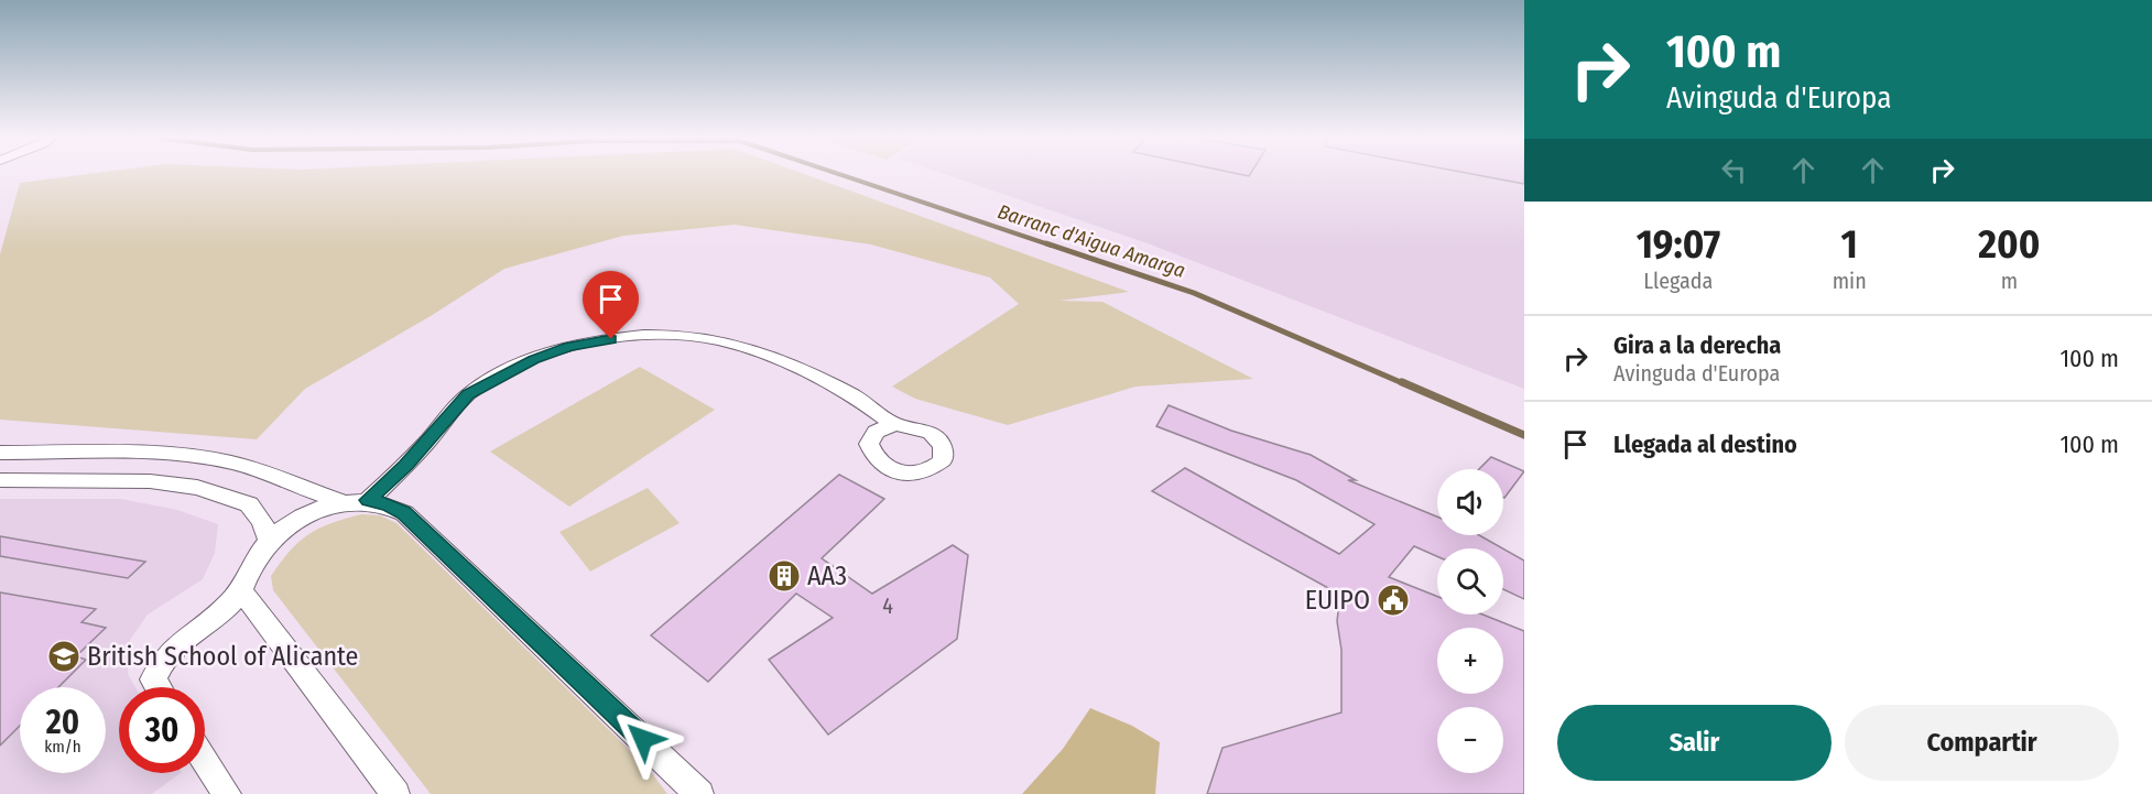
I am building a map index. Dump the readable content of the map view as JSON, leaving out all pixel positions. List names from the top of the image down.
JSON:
{
  "water": ["Barranc d'Aigua Amarga"],
  "places": {
    "building": ["AA3"],
    "public building": ["EUIPO"],
    "school or university": ["British School of Alicante"]
  },
  "house_numbers": ["4"],
  "page": {
    "turn": ["100 m", "Avinguda d'Europa"],
    "eta": [
      "19:07",
      "Llegada",
      "1",
      "min",
      "200",
      "m"
    ],
    "list": [
      {
        "name": "Gira a la derecha",
        "note": "Avinguda d'Europa",
        "value": "100 m"
      },
      {
        "name": "Llegada al destino",
        "value": "100 m"
      }
    ],
    "map_buttons": ["+", "−"],
    "speed": "20 km/h",
    "limit": "30",
    "buttons": ["Salir", "Compartir"]
  }
}
